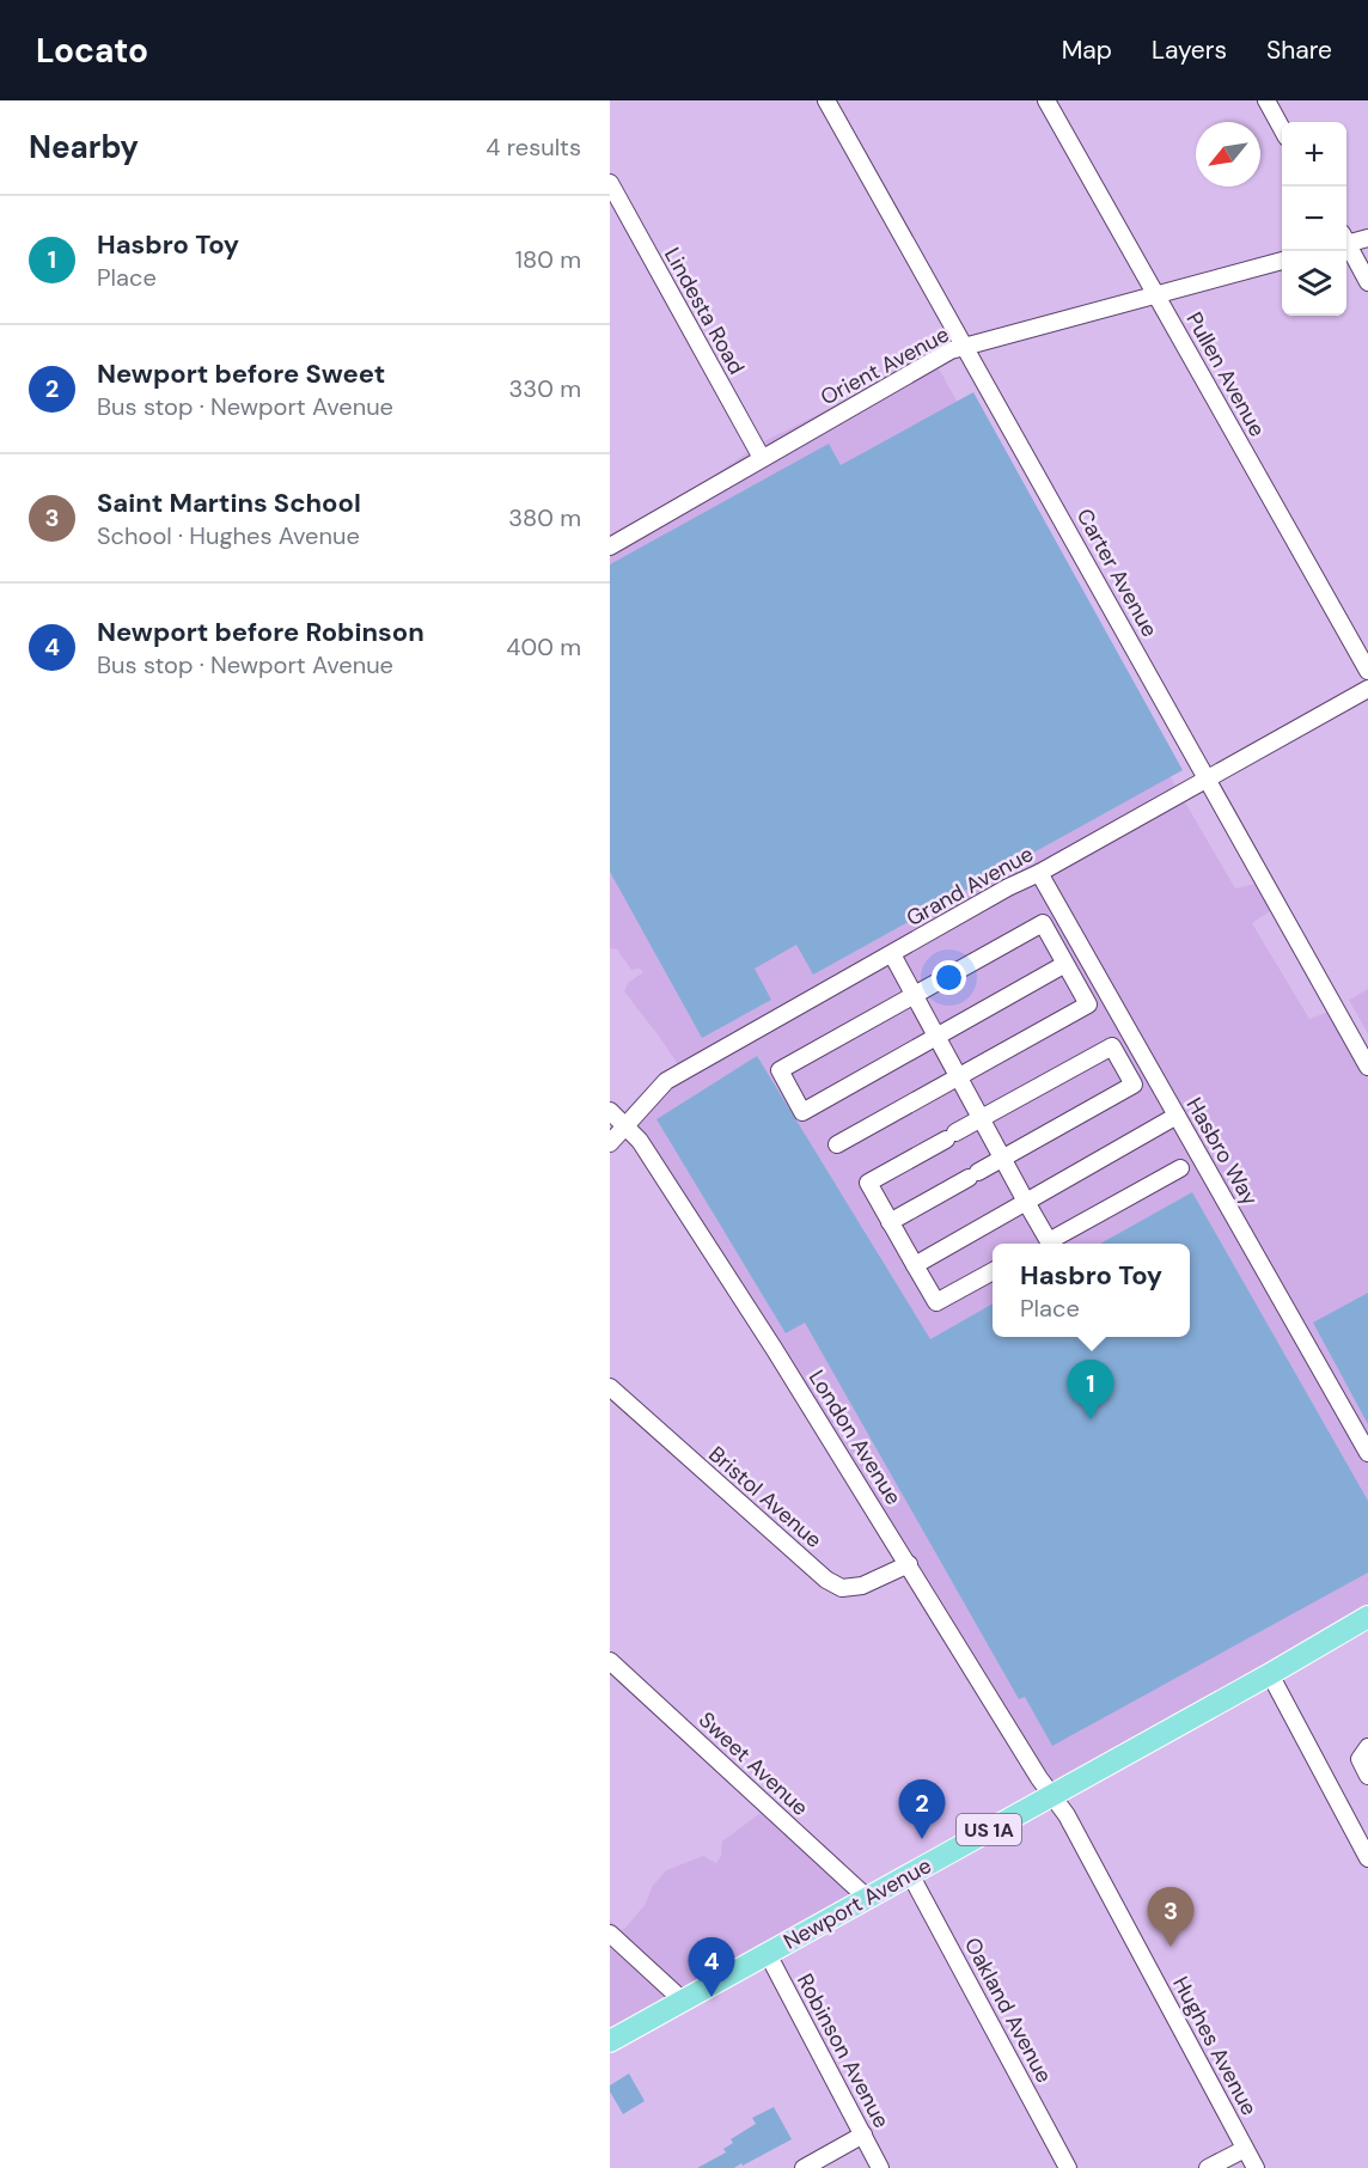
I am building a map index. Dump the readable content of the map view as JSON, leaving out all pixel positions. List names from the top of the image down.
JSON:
{
  "streets": {
    "main road": ["US 1A", "Newport Avenue"],
    "street": [
      "Lindesta Road",
      "Orient Avenue",
      "Pullen Avenue",
      "Carter Avenue",
      "Grand Avenue",
      "Hasbro Way",
      "London Avenue",
      "Bristol Avenue",
      "Sweet Avenue",
      "Oakland Avenue",
      "Hughes Avenue",
      "Robinson Avenue"
    ]
  },
  "crossings": [
    ["Lindesta Road", "Orient Avenue"],
    ["Orient Avenue", "Pullen Avenue"],
    ["Orient Avenue", "Carter Avenue"],
    ["Carter Avenue", "Grand Avenue"],
    ["Grand Avenue", "Hasbro Way"],
    ["Grand Avenue", "London Avenue"],
    ["London Avenue", "Bristol Avenue"],
    ["London Avenue", "Newport Avenue"],
    ["London Avenue", "Hughes Avenue"],
    ["Sweet Avenue", "Newport Avenue"],
    ["Newport Avenue", "Oakland Avenue"],
    ["Newport Avenue", "Hughes Avenue"],
    ["Newport Avenue", "Robinson Avenue"]
  ],
  "north": "bottom left",
  "page": {
    "header": "Locato",
    "nav": ["Map", "Layers", "Share"],
    "heading": ["Nearby", "4 results"],
    "map_buttons": ["+", "−"],
    "list": [
      {
        "mark": "1",
        "name": "Hasbro Toy",
        "note": "Place",
        "value": "180 m"
      },
      {
        "mark": "2",
        "name": "Newport before Sweet",
        "note": "Bus stop · Newport Avenue",
        "value": "330 m"
      },
      {
        "mark": "3",
        "name": "Saint Martins School",
        "note": "School · Hughes Avenue",
        "value": "380 m"
      },
      {
        "mark": "4",
        "name": "Newport before Robinson",
        "note": "Bus stop · Newport Avenue",
        "value": "400 m"
      }
    ],
    "popup": ["Hasbro Toy", "Place"],
    "pins": [
      "1",
      "2",
      "3",
      "4"
    ]
  }
}
